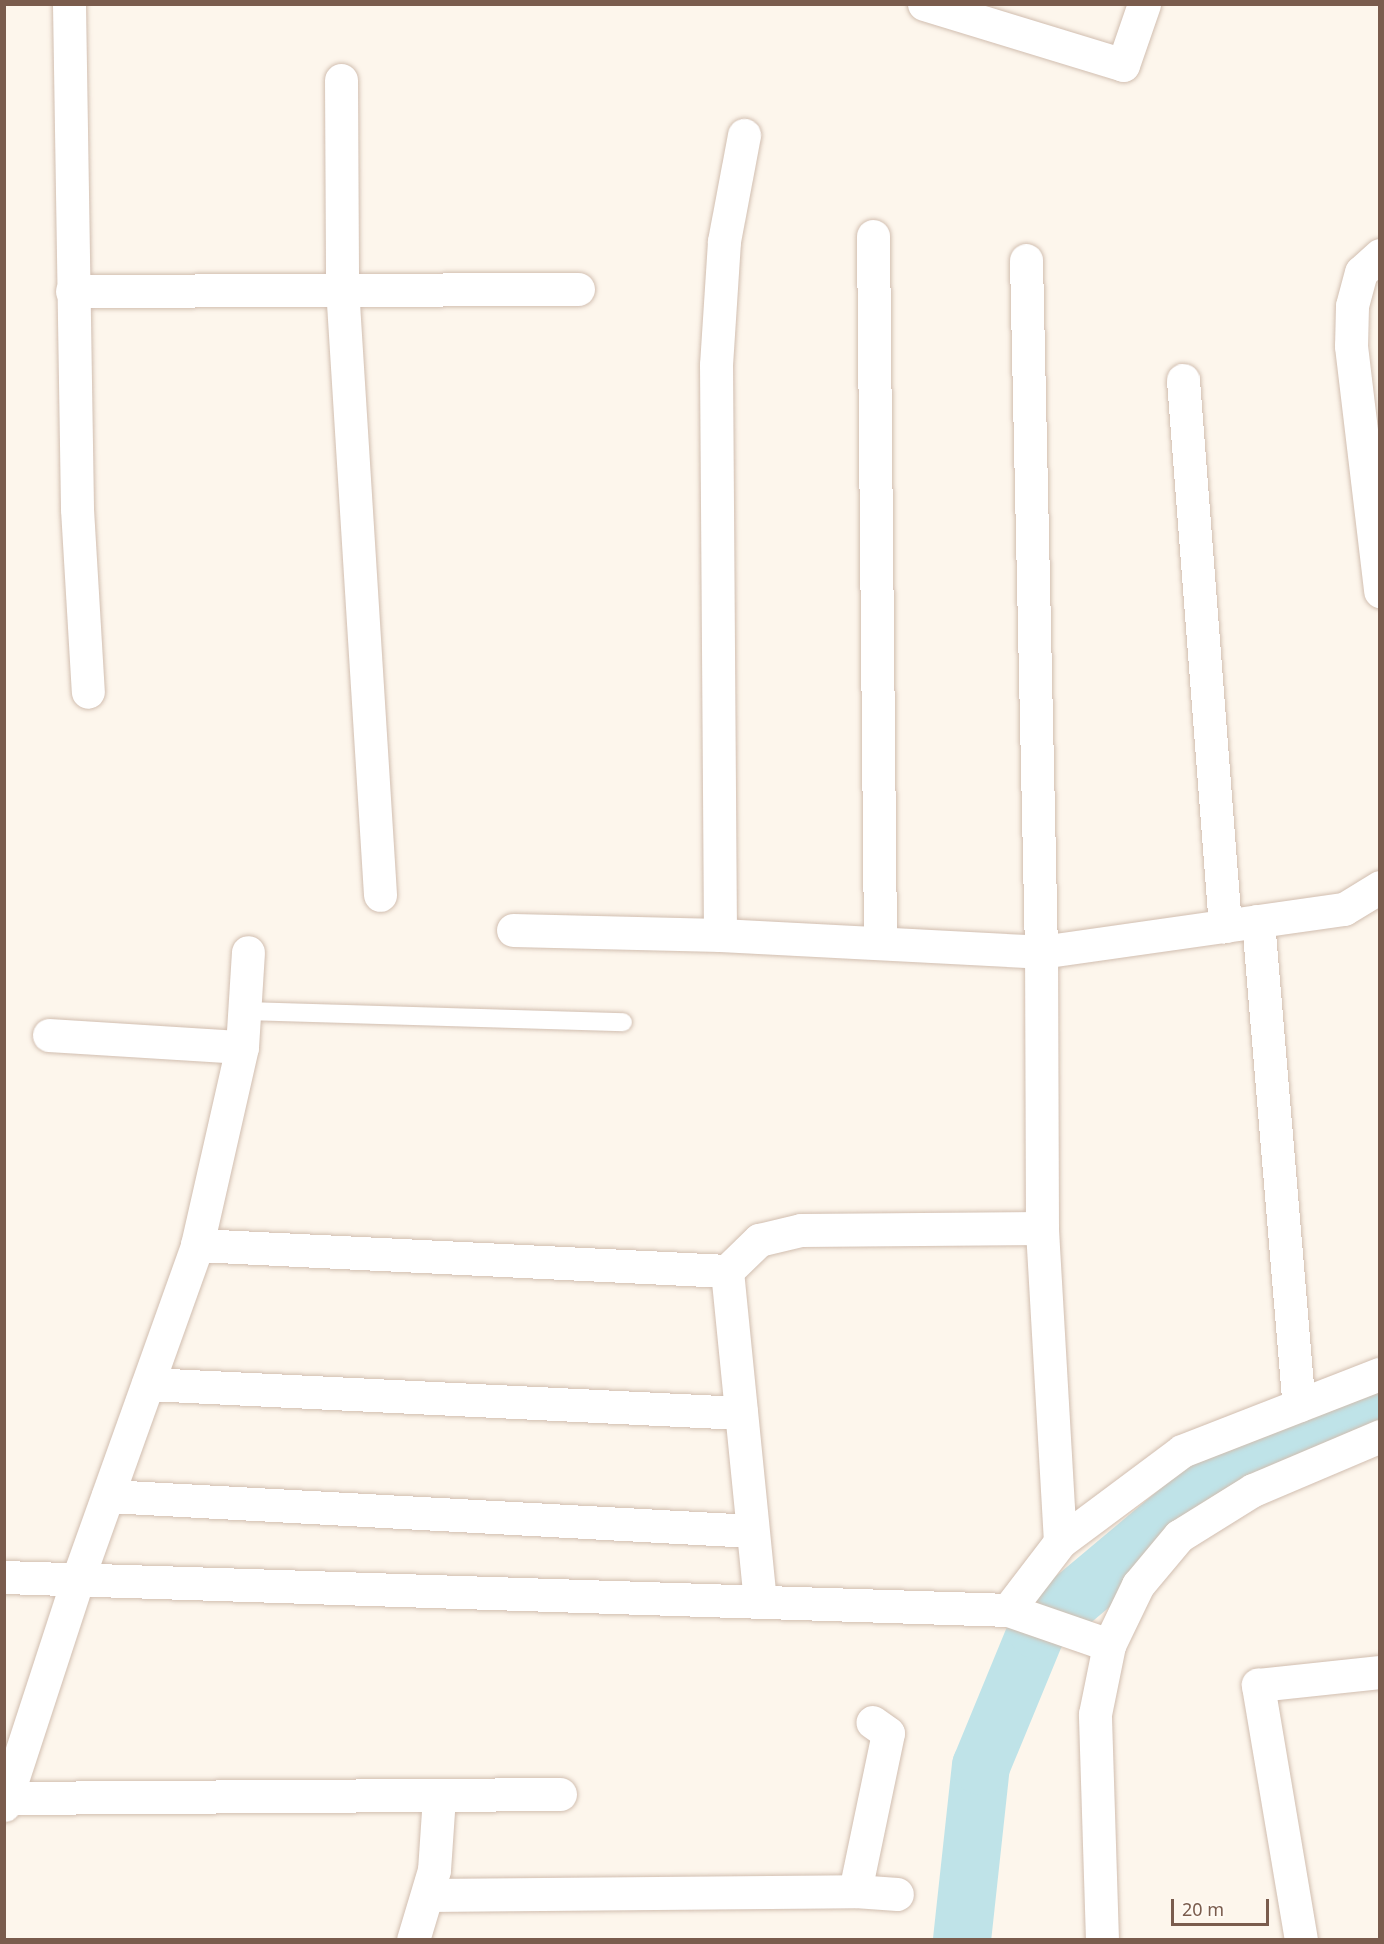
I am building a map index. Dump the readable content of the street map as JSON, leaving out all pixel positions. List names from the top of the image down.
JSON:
{
  "scale_bar": "20 m"
}
